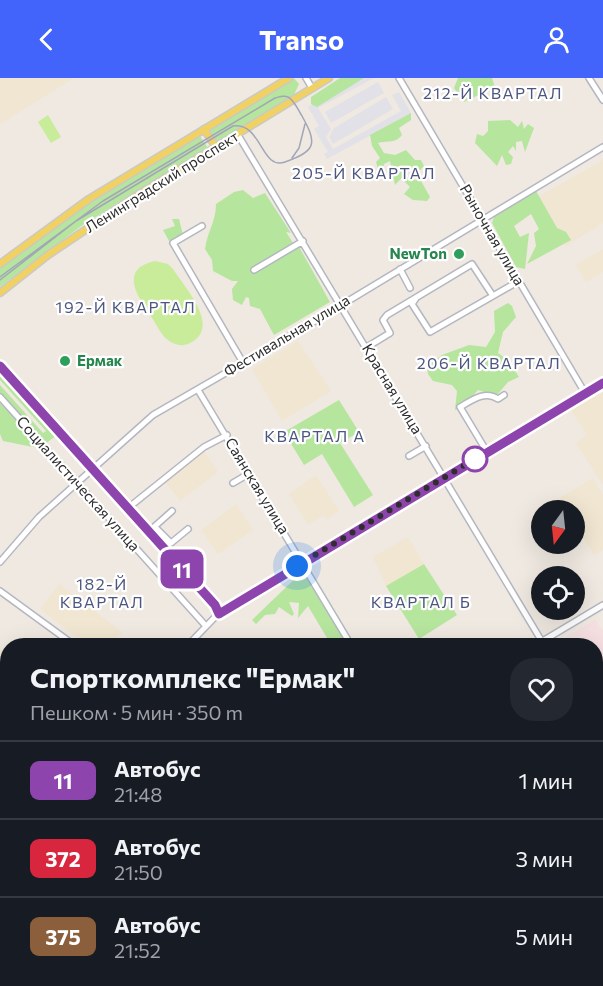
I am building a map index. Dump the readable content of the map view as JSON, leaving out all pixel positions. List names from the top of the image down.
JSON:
{
  "streets": {
    "main road": ["Ленинградский проспект"],
    "street": [
      "Рыночная улица",
      "Фестивальная улица",
      "Красная улица",
      "Социалистическая улица",
      "Саянская улица"
    ]
  },
  "crossings": [
    ["Ленинградский проспект", "Красная улица"],
    ["Рыночная улица", "Фестивальная улица"],
    ["Фестивальная улица", "Красная улица"],
    ["Фестивальная улица", "Социалистическая улица"],
    ["Фестивальная улица", "Саянская улица"]
  ],
  "districts": [
    "212-Й КВАРТАЛ",
    "205-Й КВАРТАЛ",
    "192-Й КВАРТАЛ",
    "206-Й КВАРТАЛ",
    "КВАРТАЛ А",
    "182-Й КВАРТАЛ",
    "КВАРТАЛ Б"
  ],
  "places": ["NewTon", "Ермак"],
  "lines": ["bus line 11"],
  "north": "bottom",
  "page": {
    "header": "Transo",
    "on_map": "11",
    "heading": ["Спорткомплекс \"Ермак\"", "Пешком · 5 мин · 350 m"],
    "list": [
      {
        "mark": "11",
        "name": "Автобус",
        "note": "21:48",
        "value": "1 мин"
      },
      {
        "mark": "372",
        "name": "Автобус",
        "note": "21:50",
        "value": "3 мин"
      },
      {
        "mark": "375",
        "name": "Автобус",
        "note": "21:52",
        "value": "5 мин"
      }
    ]
  }
}
